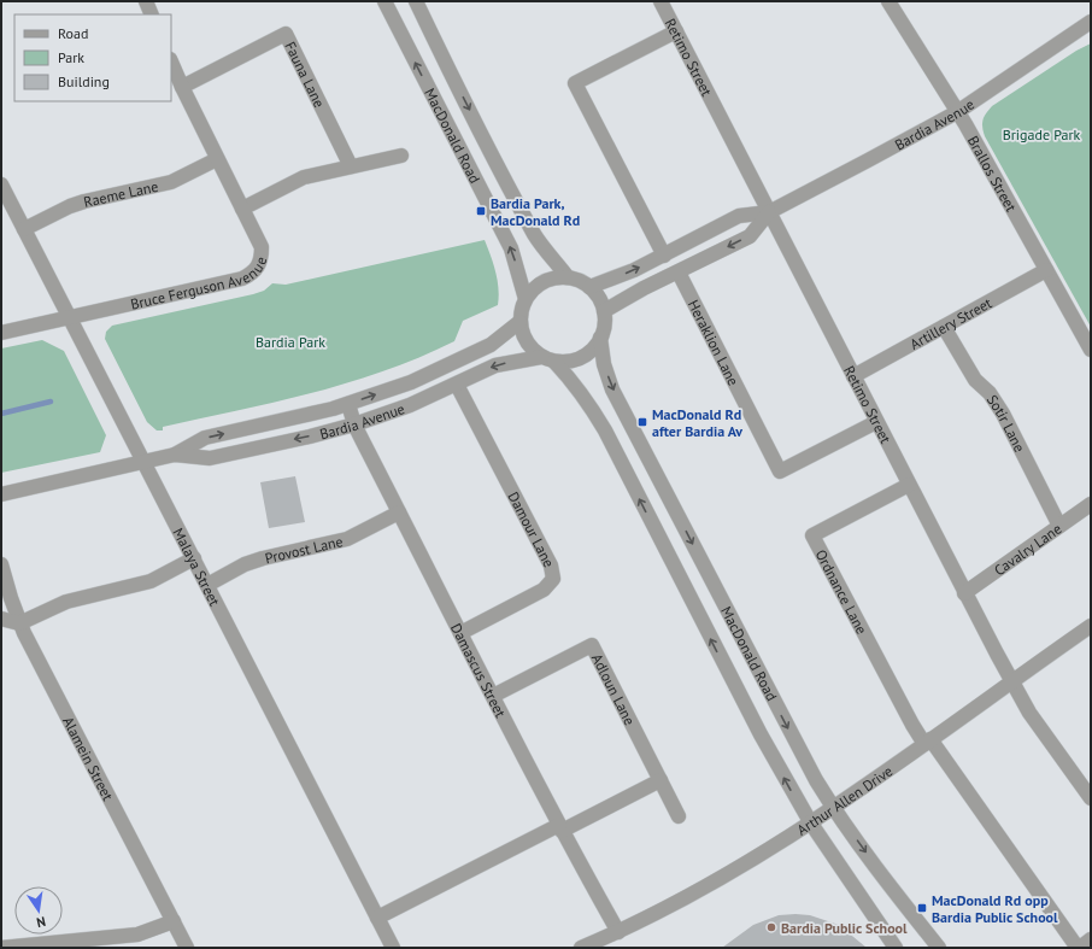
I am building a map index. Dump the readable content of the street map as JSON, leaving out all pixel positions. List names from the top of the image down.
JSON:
{
  "streets": {
    "street": [
      "Retimo Street",
      "Fauna Lane",
      "Bardia Avenue",
      "MacDonald Road",
      "Brallos Street",
      "Raeme Lane",
      "Bruce Ferguson Avenue",
      "Artillery Street",
      "Heraklion Lane",
      "Sotir Lane",
      "Damour Lane",
      "Provost Lane",
      "Cavalry Lane",
      "Malaya Street",
      "Ordnance Lane",
      "Damascus Street",
      "Adloun Lane",
      "Alamein Street",
      "Arthur Allen Drive"
    ]
  },
  "crossings": [
    ["Retimo Street", "Bardia Avenue"],
    ["Retimo Street", "Artillery Street"],
    ["Retimo Street", "Heraklion Lane"],
    ["Retimo Street", "Cavalry Lane"],
    ["Retimo Street", "Ordnance Lane"],
    ["Retimo Street", "Arthur Allen Drive"],
    ["Fauna Lane", "Bruce Ferguson Avenue"],
    ["Bardia Avenue", "MacDonald Road"],
    ["Bardia Avenue", "Brallos Street"],
    ["Bardia Avenue", "Heraklion Lane"],
    ["Bardia Avenue", "Damour Lane"],
    ["Bardia Avenue", "Malaya Street"],
    ["Bardia Avenue", "Damascus Street"],
    ["MacDonald Road", "Arthur Allen Drive"],
    ["Brallos Street", "Artillery Street"],
    ["Raeme Lane", "Bruce Ferguson Avenue"],
    ["Raeme Lane", "Malaya Street"],
    ["Bruce Ferguson Avenue", "Malaya Street"],
    ["Artillery Street", "Sotir Lane"],
    ["Sotir Lane", "Cavalry Lane"],
    ["Damour Lane", "Damascus Street"],
    ["Provost Lane", "Malaya Street"],
    ["Provost Lane", "Damascus Street"],
    ["Ordnance Lane", "Arthur Allen Drive"],
    ["Damascus Street", "Adloun Lane"],
    ["Damascus Street", "Arthur Allen Drive"]
  ],
  "parks": ["Brigade Park", "Bardia Park"],
  "places": {
    "transit": ["Bardia Park, MacDonald Rd", "MacDonald Rd after Bardia Av", "MacDonald Rd opp Bardia Public School"],
    "other": ["Bardia Public School"]
  },
  "legend": ["Road", "Park", "Building"],
  "north": "bottom"
}
